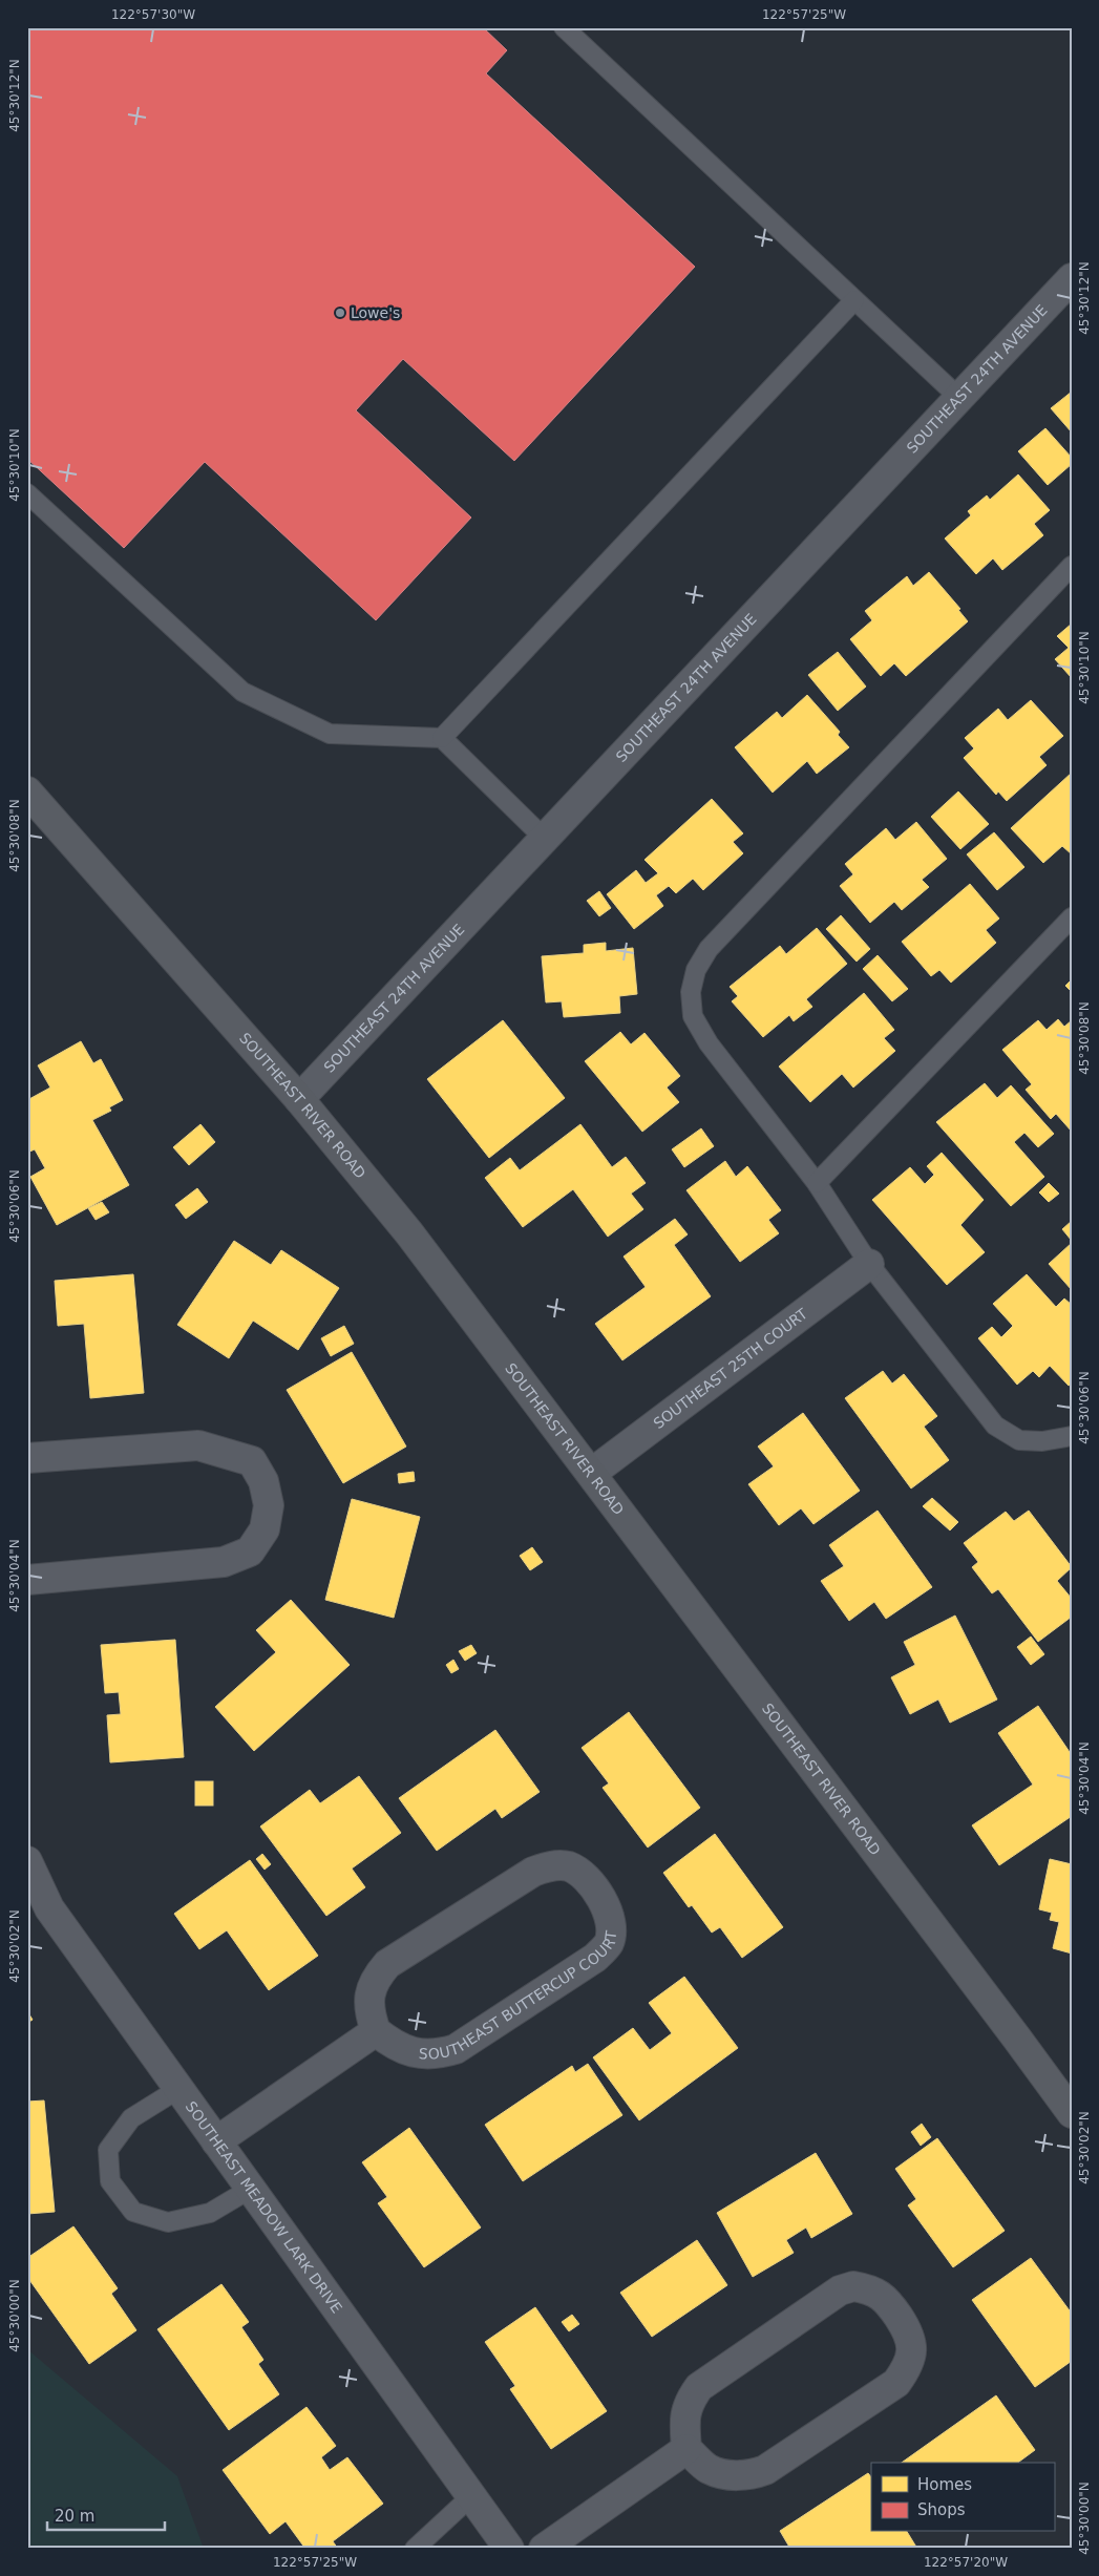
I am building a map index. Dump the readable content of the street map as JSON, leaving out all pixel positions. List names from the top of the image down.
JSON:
{
  "streets": {
    "main road": ["SOUTHEAST RIVER ROAD"],
    "street": [
      "SOUTHEAST 24TH AVENUE",
      "SOUTHEAST 25TH COURT",
      "SOUTHEAST BUTTERCUP COURT",
      "SOUTHEAST MEADOW LARK DRIVE"
    ]
  },
  "crossings": [
    ["SOUTHEAST 24TH AVENUE", "SOUTHEAST RIVER ROAD"],
    ["SOUTHEAST RIVER ROAD", "SOUTHEAST 25TH COURT"]
  ],
  "places": ["Lowe's"],
  "legend": ["Homes", "Shops"],
  "scale_bar": "20 m",
  "coordinates": [
    "122°57'30\"W",
    "122°57'25\"W",
    "45°30'12\"N",
    "45°30'10\"N",
    "45°30'08\"N",
    "45°30'06\"N",
    "45°30'04\"N",
    "45°30'02\"N",
    "45°30'00\"N",
    "122°57'20\"W"
  ]
}
